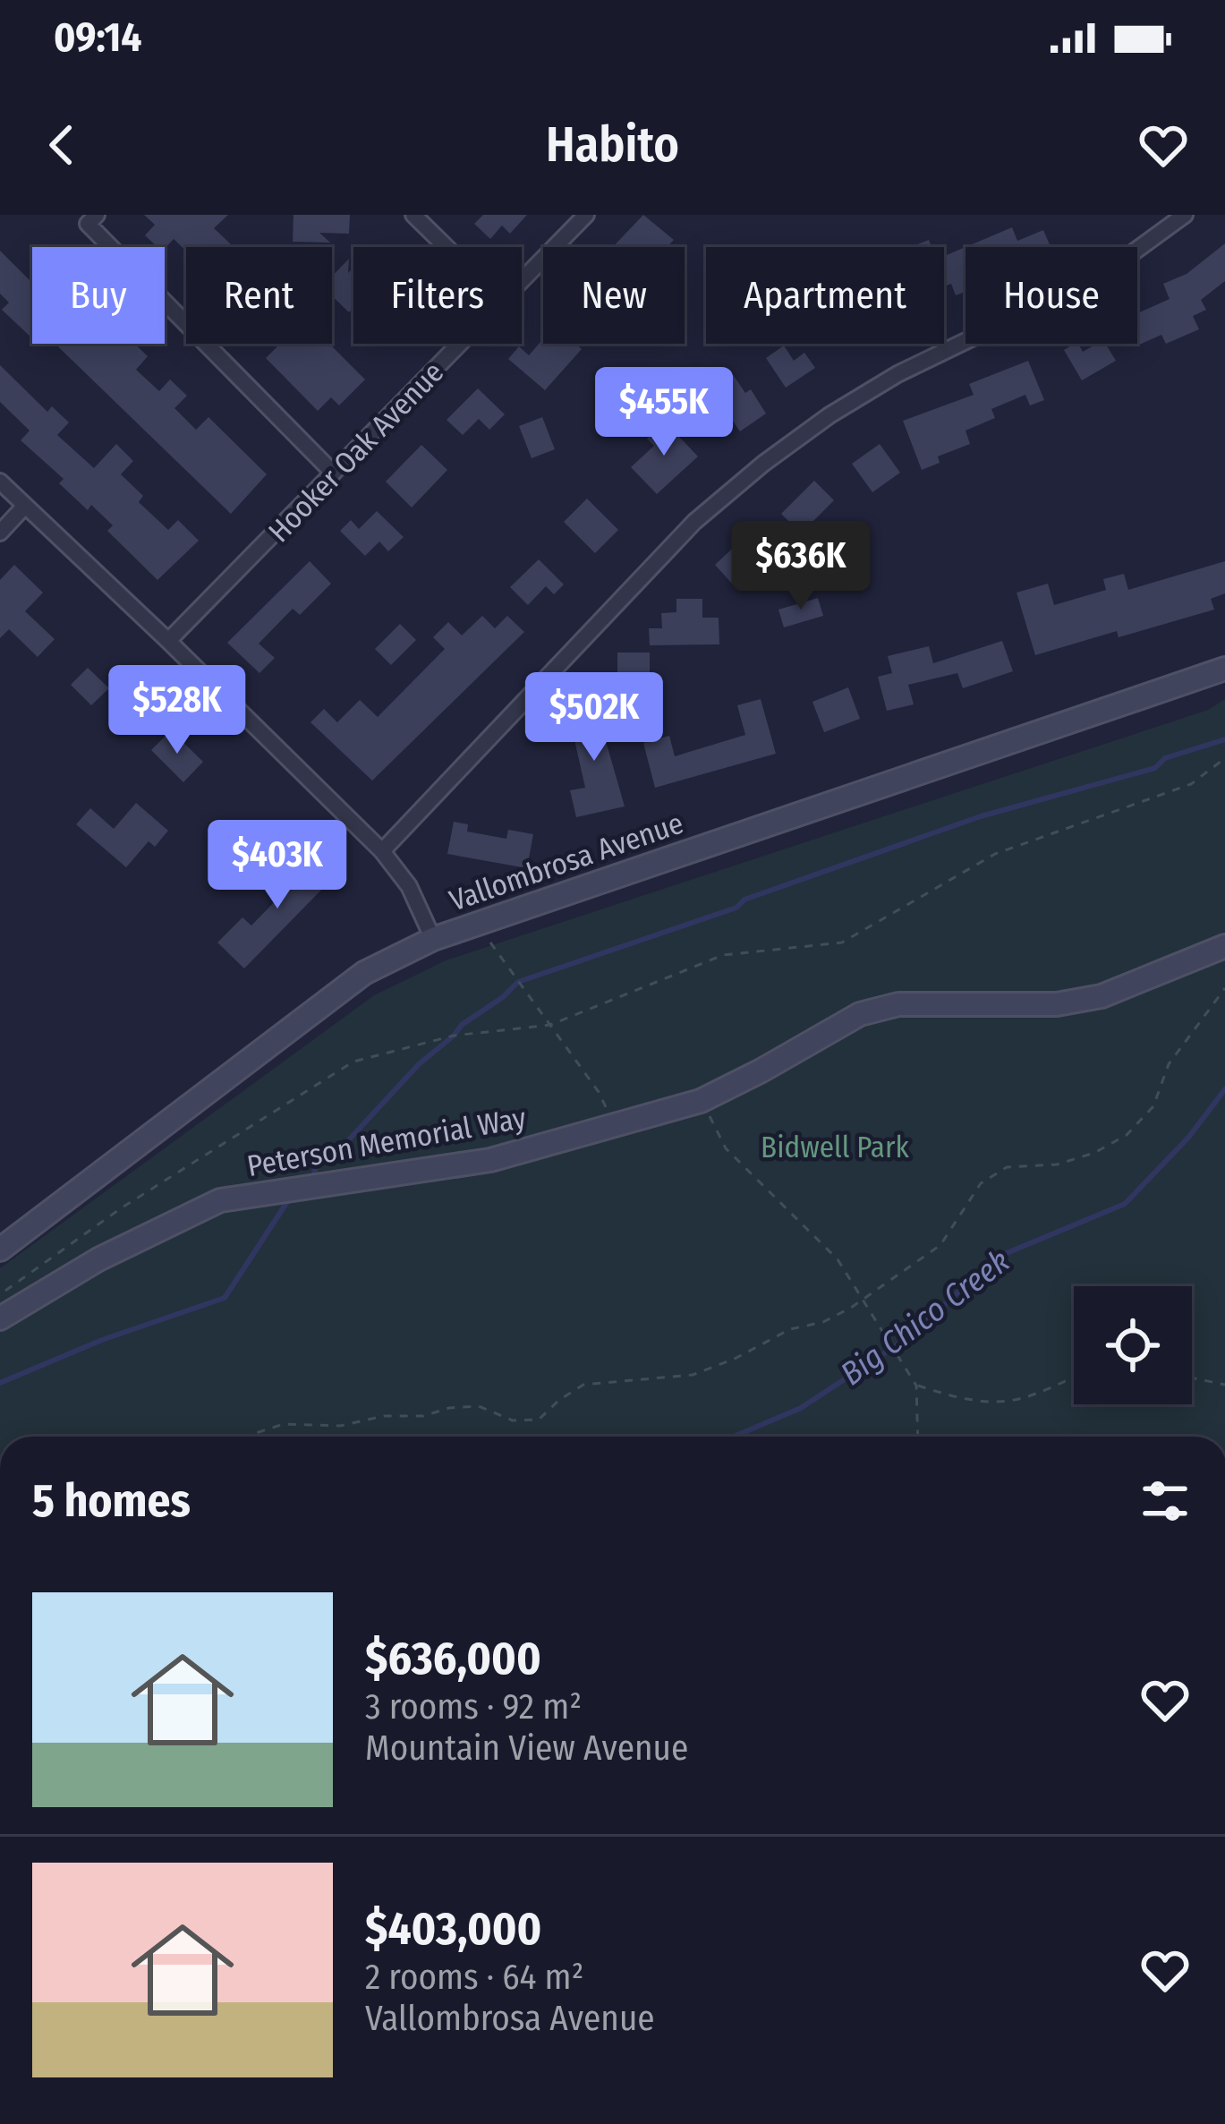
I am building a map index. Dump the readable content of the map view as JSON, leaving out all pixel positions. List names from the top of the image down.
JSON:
{
  "streets": {
    "street": ["Hooker Oak Avenue", "Vallombrosa Avenue", "Peterson Memorial Way"]
  },
  "water": ["Big Chico Creek"],
  "parks": ["Bidwell Park"],
  "page": {
    "status": "09:14",
    "header": "Habito",
    "chip": [
      "Buy",
      "Rent",
      "Filters",
      "New",
      "Apartment",
      "House"
    ],
    "price": [
      "$455K",
      "$636K",
      "$528K",
      "$502K",
      "$403K"
    ],
    "heading": "5 homes",
    "list": [
      {
        "name": "$636,000",
        "note": "3 rooms · 92 m² · Mountain View Avenue"
      },
      {
        "name": "$403,000",
        "note": "2 rooms · 64 m² · Vallombrosa Avenue"
      }
    ]
  }
}
